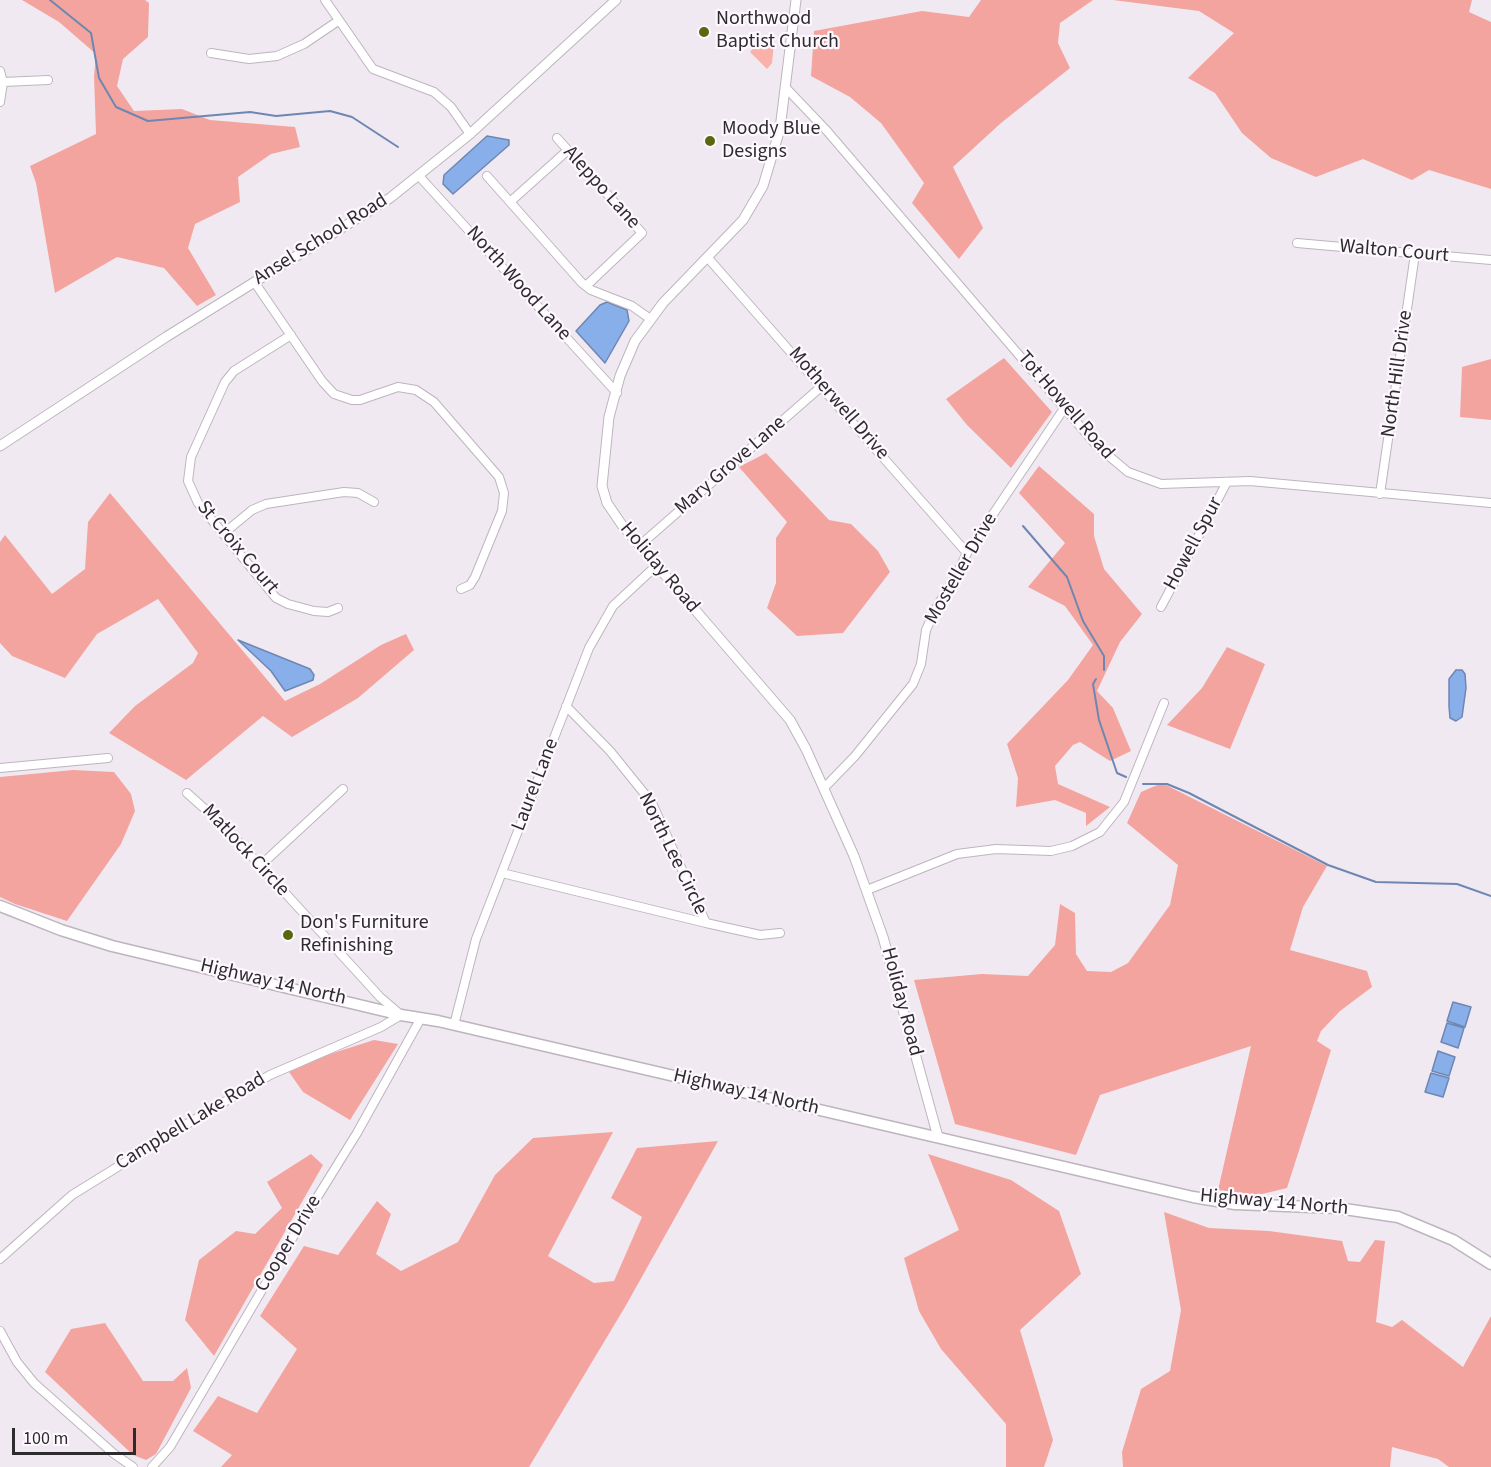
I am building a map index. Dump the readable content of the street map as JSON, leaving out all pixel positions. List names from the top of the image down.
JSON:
{
  "streets": {
    "main road": ["Highway 14 North"],
    "street": [
      "Aleppo Lane",
      "Ansel School Road",
      "Walton Court",
      "North Wood Lane",
      "North Hill Drive",
      "Motherwell Drive",
      "Tot Howell Road",
      "Mary Grove Lane",
      "Howell Spur",
      "St Croix Court",
      "Holiday Road",
      "Mosteller Drive",
      "Laurel Lane",
      "Matlock Circle",
      "North Lee Circle",
      "Campbell Lake Road",
      "Cooper Drive"
    ]
  },
  "crossings": [
    ["Ansel School Road", "North Wood Lane"],
    ["Walton Court", "North Hill Drive"],
    ["North Wood Lane", "Holiday Road"],
    ["North Hill Drive", "Tot Howell Road"],
    ["Motherwell Drive", "Mary Grove Lane"],
    ["Motherwell Drive", "Holiday Road"],
    ["Motherwell Drive", "Mosteller Drive"],
    ["Tot Howell Road", "Howell Spur"],
    ["Tot Howell Road", "Holiday Road"],
    ["Tot Howell Road", "Mosteller Drive"],
    ["Mary Grove Lane", "Holiday Road"],
    ["Holiday Road", "Mosteller Drive"],
    ["Holiday Road", "Laurel Lane"],
    ["Holiday Road", "Highway 14 North"],
    ["Laurel Lane", "North Lee Circle"],
    ["Laurel Lane", "Highway 14 North"],
    ["Matlock Circle", "Highway 14 North"],
    ["Matlock Circle", "Campbell Lake Road"],
    ["Highway 14 North", "Campbell Lake Road"],
    ["Highway 14 North", "Cooper Drive"]
  ],
  "places": ["Northwood Baptist Church", "Moody Blue Designs", "Don's Furniture Refinishing"],
  "scale_bar": "100 m"
}
